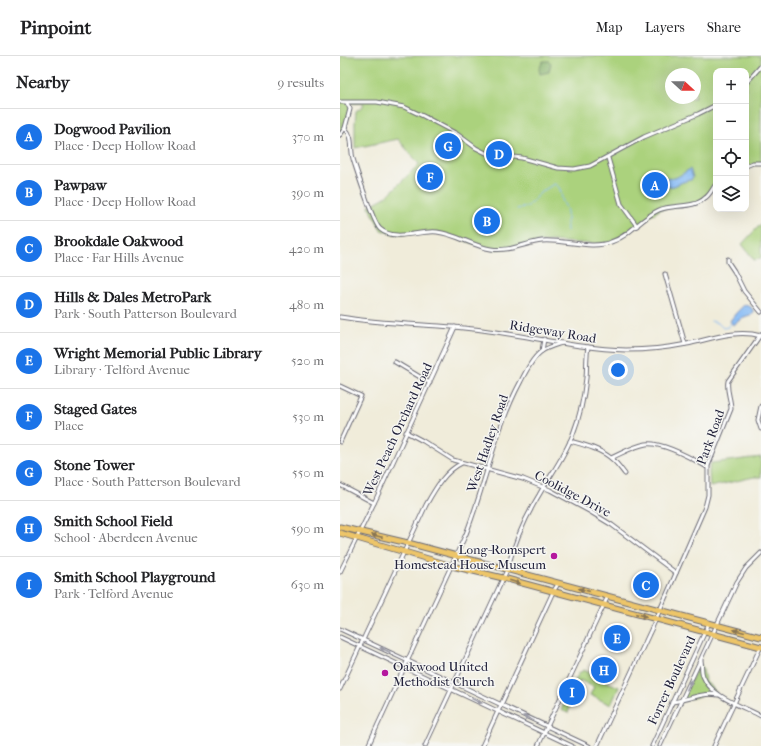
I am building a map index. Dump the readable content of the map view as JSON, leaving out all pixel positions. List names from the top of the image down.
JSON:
{
  "streets": {
    "street": [
      "Ridgeway Road",
      "West Peach Orchard Road",
      "Park Road",
      "West Hadley Road",
      "Coolidge Drive",
      "Forrer Boulevard"
    ]
  },
  "crossings": [
    ["Ridgeway Road", "West Peach Orchard Road"],
    ["Ridgeway Road", "Park Road"],
    ["Ridgeway Road", "West Hadley Road"],
    ["West Peach Orchard Road", "Coolidge Drive"],
    ["Park Road", "Coolidge Drive"],
    ["West Hadley Road", "Coolidge Drive"]
  ],
  "places": ["Long-Romspert Homestead House Museum", "Oakwood United Methodist Church"],
  "north": "right",
  "page": {
    "header": "Pinpoint",
    "nav": ["Map", "Layers", "Share"],
    "heading": ["Nearby", "9 results"],
    "map_buttons": ["+", "−"],
    "list": [
      {
        "mark": "A",
        "name": "Dogwood Pavilion",
        "note": "Place · Deep Hollow Road",
        "value": "370 m"
      },
      {
        "mark": "B",
        "name": "Pawpaw",
        "note": "Place · Deep Hollow Road",
        "value": "390 m"
      },
      {
        "mark": "C",
        "name": "Brookdale Oakwood",
        "note": "Place · Far Hills Avenue",
        "value": "420 m"
      },
      {
        "mark": "D",
        "name": "Hills & Dales MetroPark",
        "note": "Park · South Patterson Boulevard",
        "value": "480 m"
      },
      {
        "mark": "E",
        "name": "Wright Memorial Public Library",
        "note": "Library · Telford Avenue",
        "value": "520 m"
      },
      {
        "mark": "F",
        "name": "Staged Gates",
        "note": "Place",
        "value": "530 m"
      },
      {
        "mark": "G",
        "name": "Stone Tower",
        "note": "Place · South Patterson Boulevard",
        "value": "550 m"
      },
      {
        "mark": "H",
        "name": "Smith School Field",
        "note": "School · Aberdeen Avenue",
        "value": "590 m"
      },
      {
        "mark": "I",
        "name": "Smith School Playground",
        "note": "Park · Telford Avenue",
        "value": "630 m"
      }
    ],
    "pins": [
      "G",
      "D",
      "F",
      "A",
      "B",
      "C",
      "E",
      "H",
      "I"
    ]
  }
}
